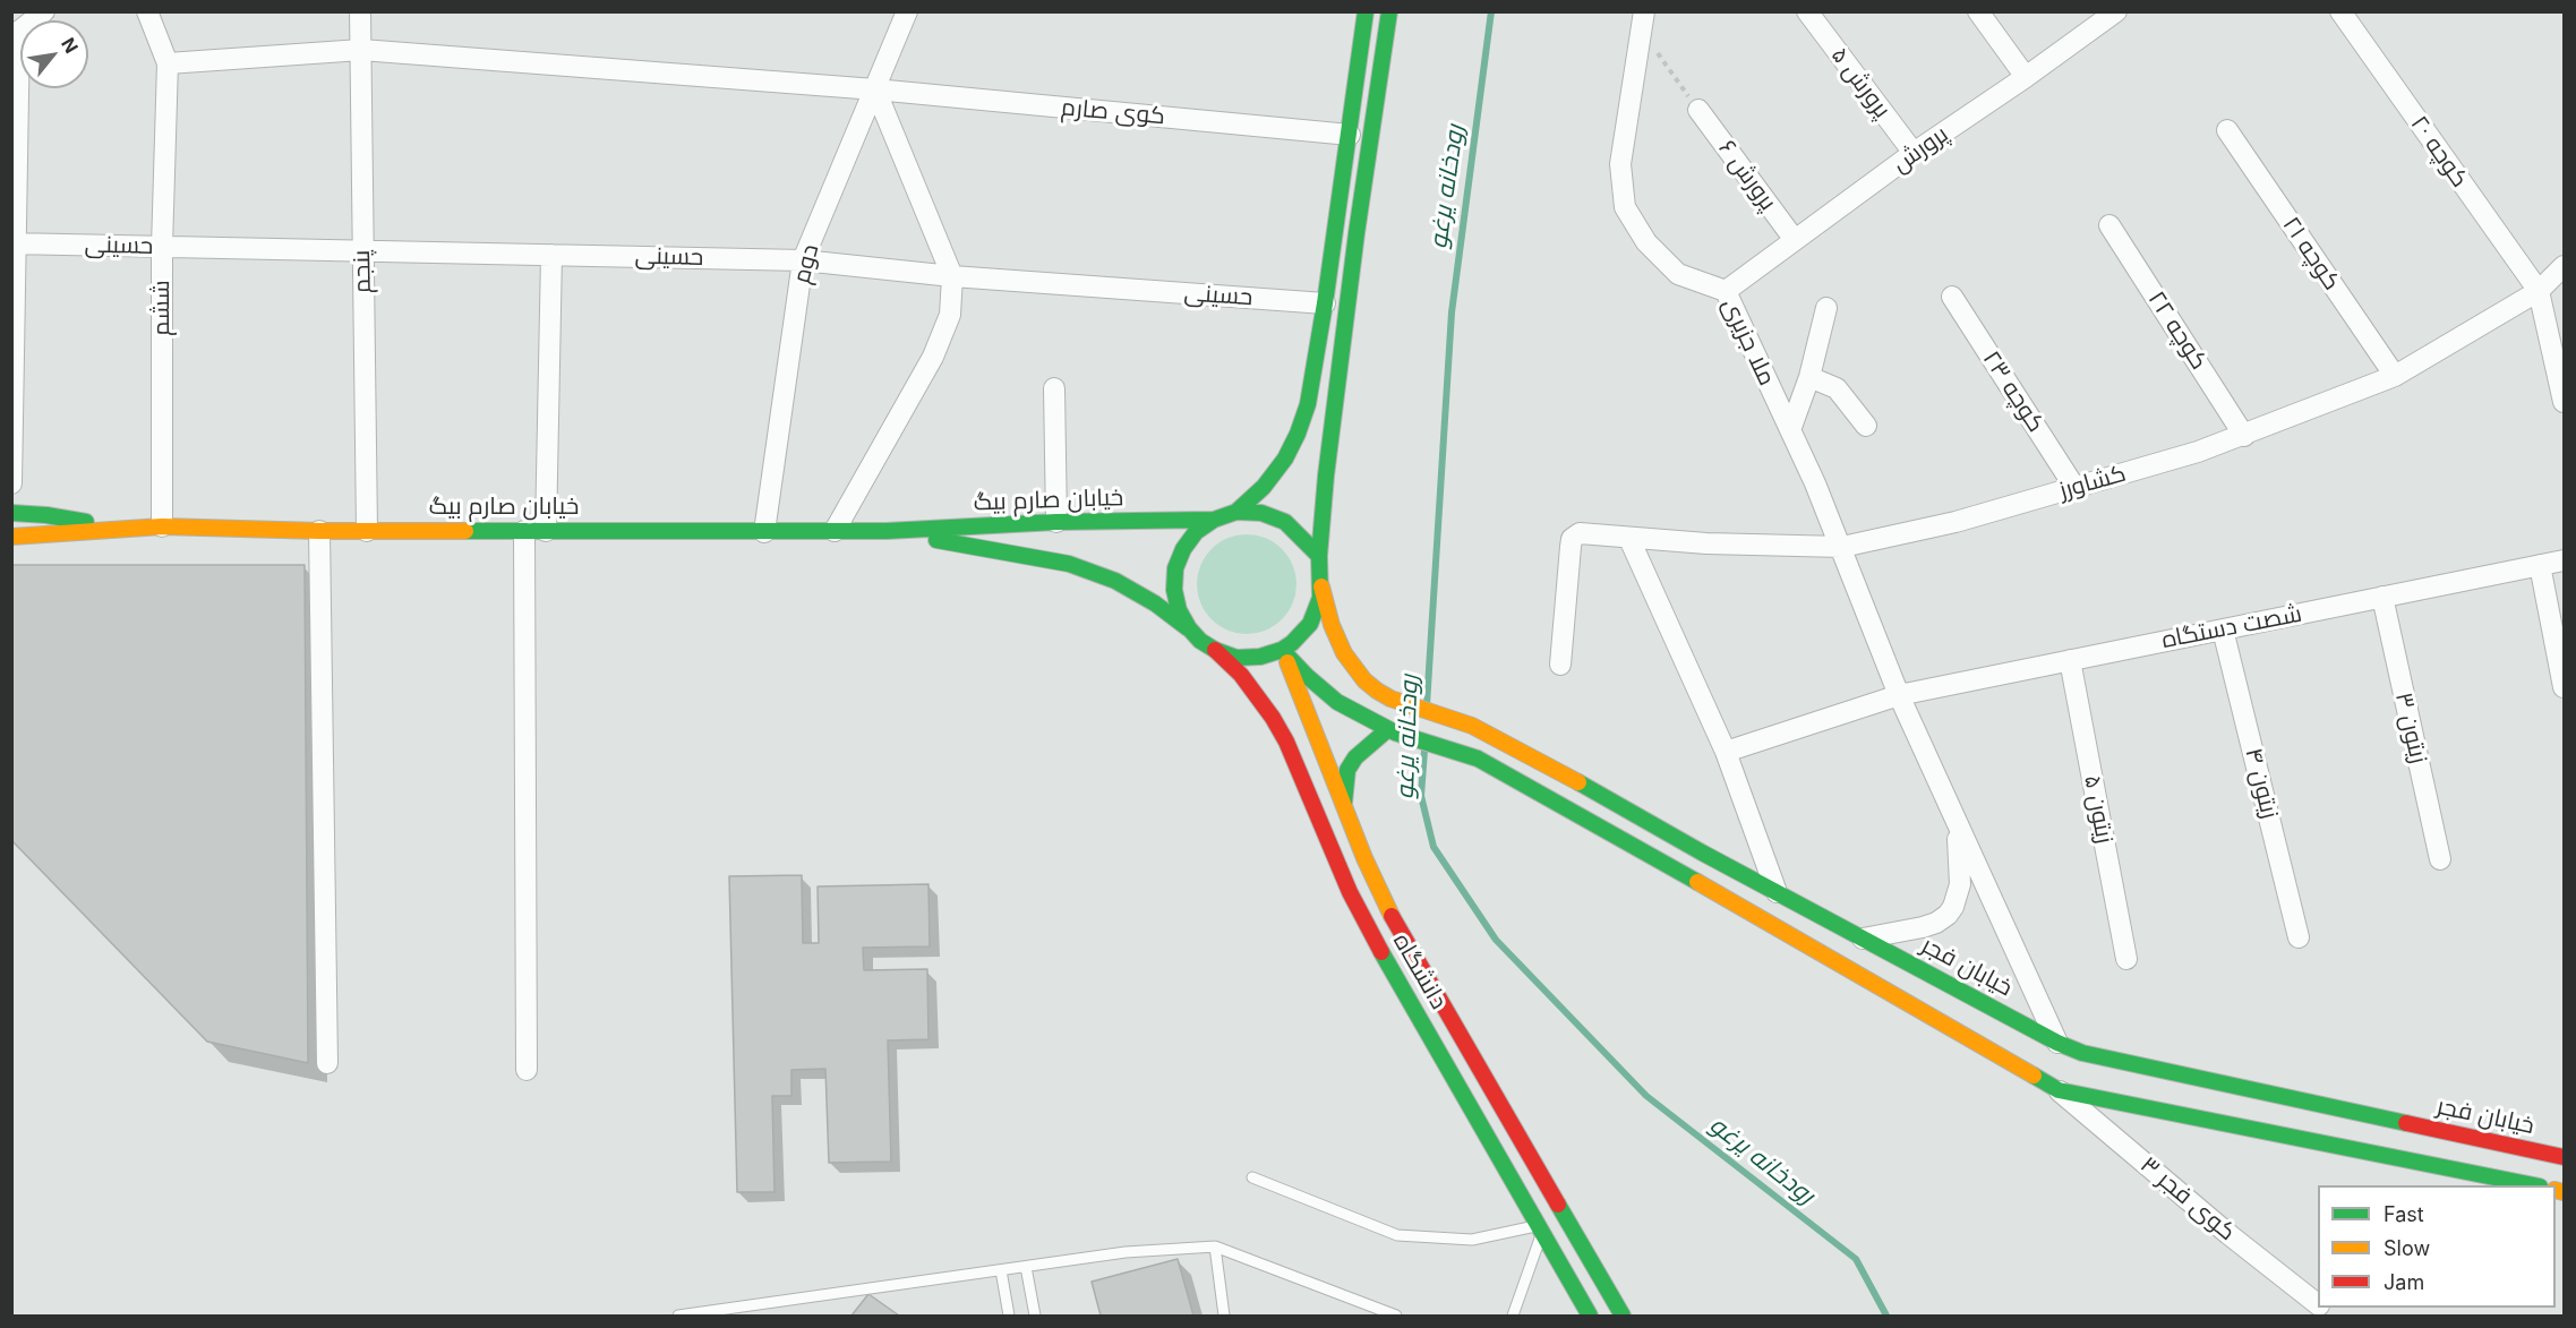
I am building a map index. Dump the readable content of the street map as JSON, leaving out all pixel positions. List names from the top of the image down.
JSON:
{
  "streets": {
    "main road": ["خیابان صارم بیگ", "خیابان فجر", "دانشگاه"],
    "street": [
      "پرورش ۵",
      "کوی صارم",
      "پرورش",
      "کوچه ۲۰",
      "پرورش ۶",
      "حسینی",
      "کوچه ۲۱",
      "دوم",
      "پنجم",
      "ششم",
      "کوچه ۲۲",
      "ملا جزیری",
      "کوچه ۲۳",
      "کشاورز",
      "شصت دستگاه",
      "زیتون ۳",
      "زیتون ۴",
      "زیتون ۵",
      "کوی فجر ۳"
    ]
  },
  "crossings": [
    ["پرورش ۵", "پرورش"],
    ["کوی صارم", "دوم"],
    ["کوی صارم", "پنجم"],
    ["کوی صارم", "ششم"],
    ["پرورش", "پرورش ۶"],
    ["پرورش", "ملا جزیری"],
    ["کوچه ۲۰", "کشاورز"],
    ["حسینی", "دوم"],
    ["حسینی", "پنجم"],
    ["حسینی", "ششم"],
    ["کوچه ۲۱", "کشاورز"],
    ["دوم", "خیابان صارم بیگ"],
    ["پنجم", "خیابان صارم بیگ"],
    ["ششم", "خیابان صارم بیگ"],
    ["کوچه ۲۲", "کشاورز"],
    ["ملا جزیری", "کشاورز"],
    ["ملا جزیری", "شصت دستگاه"],
    ["ملا جزیری", "خیابان فجر"],
    ["کوچه ۲۳", "کشاورز"],
    ["خیابان صارم بیگ", "خیابان فجر"],
    ["خیابان صارم بیگ", "دانشگاه"],
    ["شصت دستگاه", "زیتون ۳"],
    ["شصت دستگاه", "زیتون ۴"],
    ["شصت دستگاه", "زیتون ۵"],
    ["خیابان فجر", "دانشگاه"]
  ],
  "water": ["رودخانه یرغو"],
  "legend": ["Fast", "Slow", "Jam"],
  "north": "top right"
}
